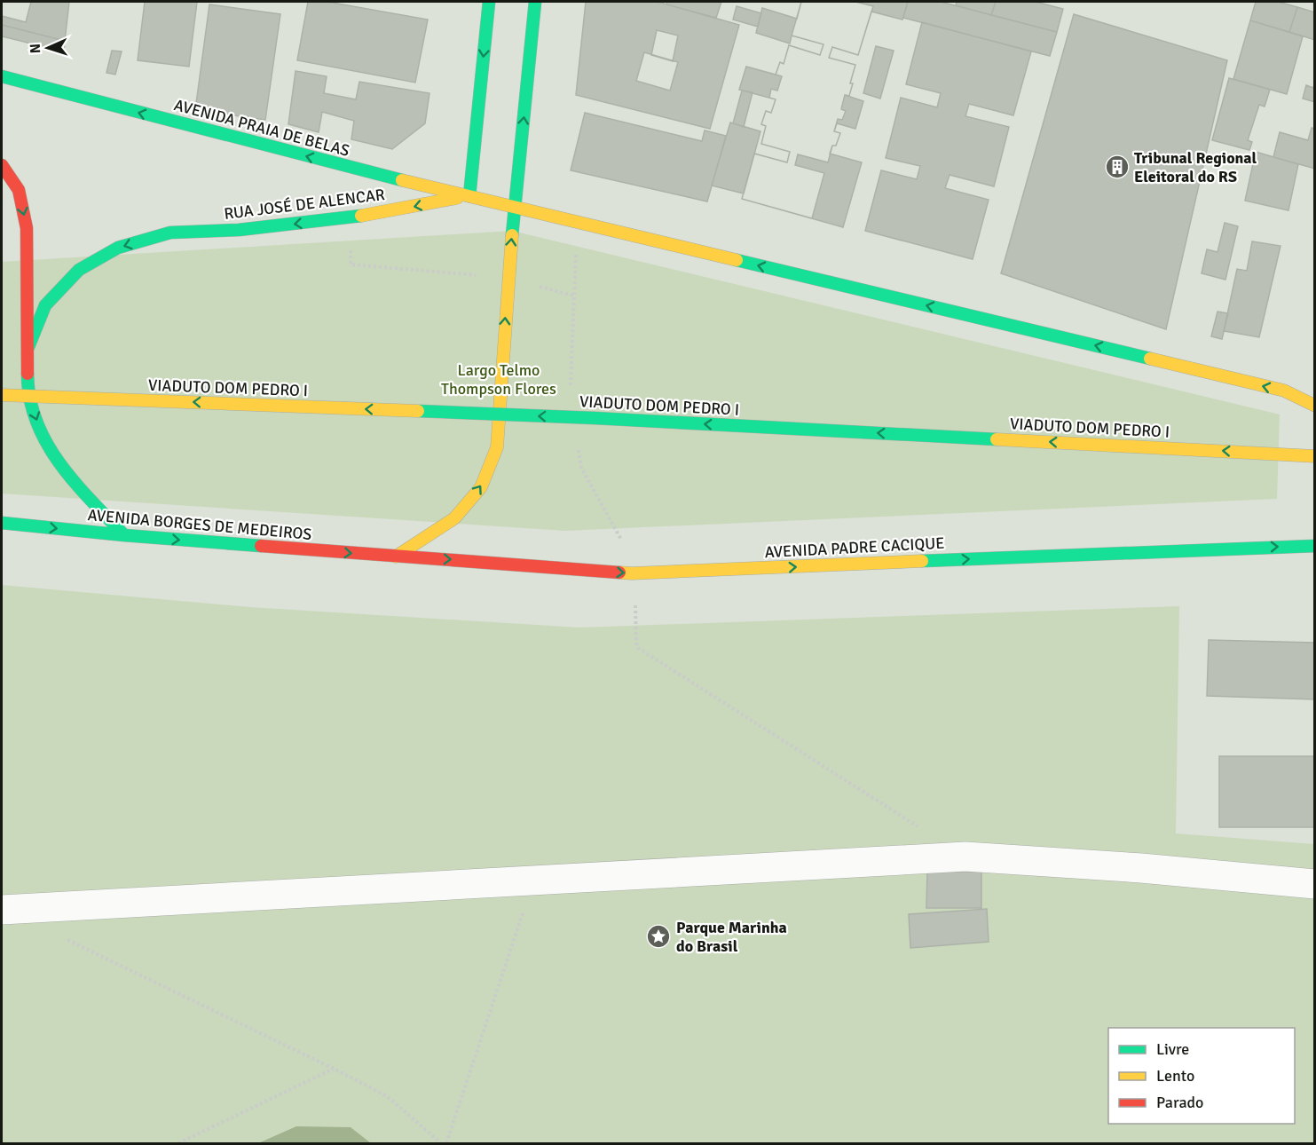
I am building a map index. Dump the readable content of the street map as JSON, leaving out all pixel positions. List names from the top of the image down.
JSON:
{
  "streets": {
    "main road": [
      "AVENIDA PRAIA DE BELAS",
      "RUA JOSÉ DE ALENCAR",
      "VIADUTO DOM PEDRO I",
      "AVENIDA BORGES DE MEDEIROS",
      "AVENIDA PADRE CACIQUE"
    ]
  },
  "crossings": [
    ["AVENIDA PRAIA DE BELAS", "RUA JOSÉ DE ALENCAR"],
    ["AVENIDA BORGES DE MEDEIROS", "AVENIDA PADRE CACIQUE"]
  ],
  "one_way": [
    "AVENIDA PRAIA DE BELAS",
    "RUA JOSÉ DE ALENCAR",
    "VIADUTO DOM PEDRO I",
    "AVENIDA BORGES DE MEDEIROS",
    "AVENIDA PADRE CACIQUE"
  ],
  "parks": ["Largo Telmo Thompson Flores"],
  "places": {
    "building": ["Tribunal Regional Eleitoral do RS"],
    "place": ["Parque Marinha do Brasil"]
  },
  "legend": ["Livre", "Lento", "Parado"],
  "north": "left"
}
